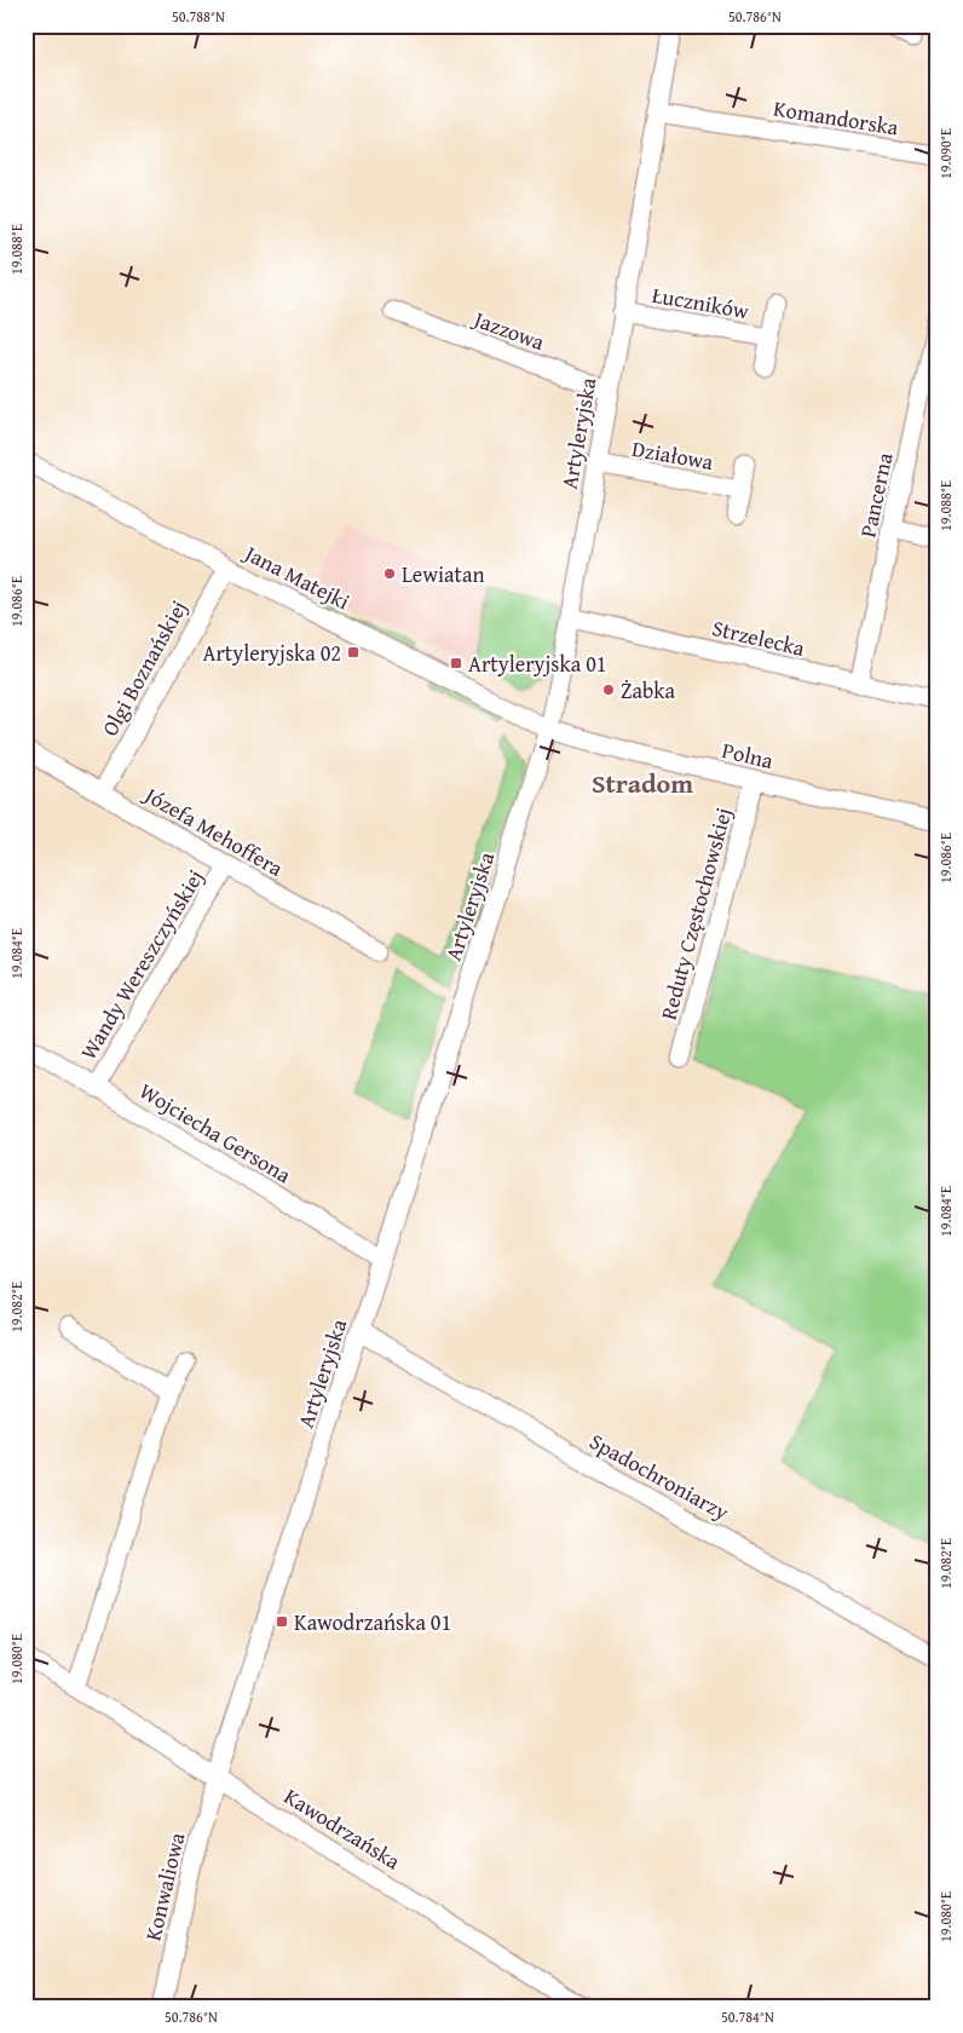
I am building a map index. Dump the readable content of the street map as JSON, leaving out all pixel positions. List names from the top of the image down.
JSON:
{
  "streets": {
    "street": [
      "Komandorska",
      "Łuczników",
      "Jazzowa",
      "Artyleryjska",
      "Działowa",
      "Pancerna",
      "Jana Matejki",
      "Strzelecka",
      "Olgi Boznańskiej",
      "Polna",
      "Józefa Mehoffera",
      "Reduty Częstochowskiej",
      "Wandy Wereszczyńskiej",
      "Wojciecha Gersona",
      "Spadochroniarzy",
      "Kawodrzańska",
      "Konwaliowa"
    ]
  },
  "crossings": [
    ["Komandorska", "Artyleryjska"],
    ["Łuczników", "Artyleryjska"],
    ["Jazzowa", "Artyleryjska"],
    ["Artyleryjska", "Działowa"],
    ["Artyleryjska", "Jana Matejki"],
    ["Artyleryjska", "Strzelecka"],
    ["Artyleryjska", "Polna"],
    ["Artyleryjska", "Wojciecha Gersona"],
    ["Artyleryjska", "Spadochroniarzy"],
    ["Artyleryjska", "Kawodrzańska"],
    ["Artyleryjska", "Konwaliowa"],
    ["Pancerna", "Strzelecka"],
    ["Jana Matejki", "Olgi Boznańskiej"],
    ["Jana Matejki", "Polna"],
    ["Olgi Boznańskiej", "Józefa Mehoffera"],
    ["Polna", "Reduty Częstochowskiej"],
    ["Józefa Mehoffera", "Wandy Wereszczyńskiej"],
    ["Wandy Wereszczyńskiej", "Wojciecha Gersona"],
    ["Kawodrzańska", "Konwaliowa"]
  ],
  "districts": ["Stradom"],
  "places": {
    "other": ["Lewiatan", "Żabka"],
    "transit": ["Artyleryjska 02", "Artyleryjska 01", "Kawodrzańska 01"]
  },
  "coordinates": [
    "50.788°N",
    "50.786°N",
    "19.090°E",
    "19.088°E",
    "19.086°E",
    "19.084°E",
    "19.082°E",
    "19.080°E",
    "50.784°N"
  ]
}
